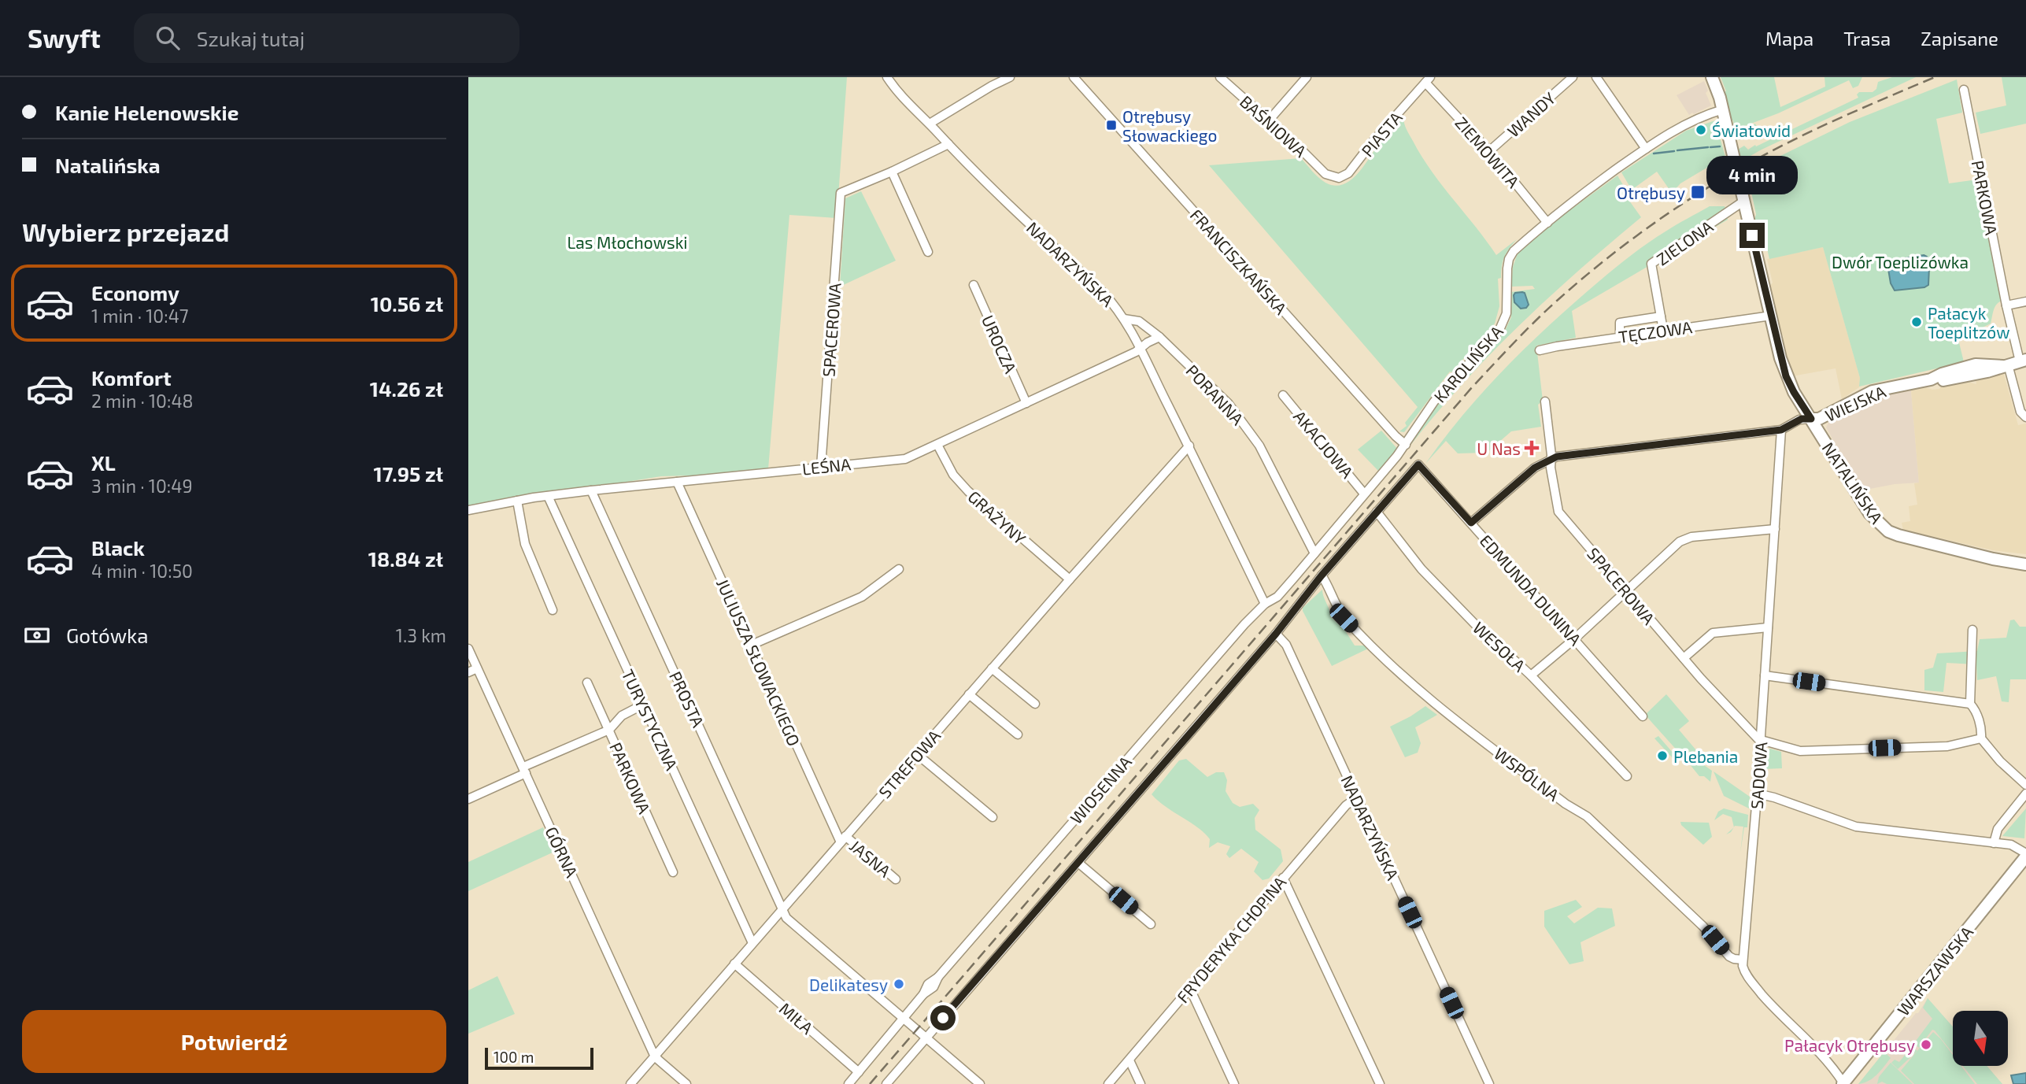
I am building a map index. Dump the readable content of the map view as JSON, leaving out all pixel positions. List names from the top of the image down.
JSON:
{
  "streets": {
    "main road": ["WIEJSKA", "NATALIŃSKA", "WARSZAWSKA"],
    "street": [
      "WANDY",
      "BAŚNIOWA",
      "PIASTA",
      "ZIEMOWITA",
      "PARKOWA",
      "ZIELONA",
      "FRANCISZKAŃSKA",
      "NADARZYŃSKA",
      "SPACEROWA",
      "TĘCZOWA",
      "UROCZA",
      "KAROLIŃSKA",
      "PORANNA",
      "AKACJOWA",
      "LEŚNA",
      "GRAŻYNY",
      "EDMUNDA DUNINA",
      "WESOŁA",
      "JULIUSZA SŁOWACKIEGO",
      "PROSTA",
      "TURYSTYCZNA",
      "STREFOWA",
      "WSPÓLNA",
      "SADOWA",
      "WIOSENNA",
      "GÓRNA",
      "JASNA",
      "FRYDERYKA CHOPINA",
      "MIŁA"
    ]
  },
  "crossings": [
    ["WANDY", "ZIEMOWITA"],
    ["BAŚNIOWA", "PIASTA"],
    ["PIASTA", "ZIEMOWITA"],
    ["ZIEMOWITA", "KAROLIŃSKA"],
    ["PARKOWA", "WIEJSKA"],
    ["ZIELONA", "TĘCZOWA"],
    ["ZIELONA", "NATALIŃSKA"],
    ["FRANCISZKAŃSKA", "KAROLIŃSKA"],
    ["NADARZYŃSKA", "KAROLIŃSKA"],
    ["NADARZYŃSKA", "PORANNA"],
    ["NADARZYŃSKA", "LEŚNA"],
    ["NADARZYŃSKA", "STREFOWA"],
    ["NADARZYŃSKA", "WIOSENNA"],
    ["NADARZYŃSKA", "FRYDERYKA CHOPINA"],
    ["SPACEROWA", "LEŚNA"],
    ["SPACEROWA", "SADOWA"],
    ["TĘCZOWA", "NATALIŃSKA"],
    ["UROCZA", "LEŚNA"],
    ["KAROLIŃSKA", "PORANNA"],
    ["KAROLIŃSKA", "AKACJOWA"],
    ["KAROLIŃSKA", "NATALIŃSKA"],
    ["KAROLIŃSKA", "WIOSENNA"],
    ["PORANNA", "LEŚNA"],
    ["WIEJSKA", "NATALIŃSKA"],
    ["LEŚNA", "GRAŻYNY"],
    ["LEŚNA", "JULIUSZA SŁOWACKIEGO"],
    ["LEŚNA", "PROSTA"],
    ["LEŚNA", "TURYSTYCZNA"],
    ["GRAŻYNY", "STREFOWA"],
    ["EDMUNDA DUNINA", "WESOŁA"],
    ["JULIUSZA SŁOWACKIEGO", "STREFOWA"],
    ["JULIUSZA SŁOWACKIEGO", "JASNA"],
    ["PROSTA", "STREFOWA"],
    ["PROSTA", "WIOSENNA"],
    ["TURYSTYCZNA", "STREFOWA"],
    ["STREFOWA", "GÓRNA"],
    ["STREFOWA", "JASNA"],
    ["STREFOWA", "MIŁA"],
    ["WSPÓLNA", "SADOWA"],
    ["SADOWA", "WARSZAWSKA"],
    ["WIOSENNA", "MIŁA"]
  ],
  "parks": ["Las Młochowski", "Dwór Toeplizówka"],
  "places": {
    "transit": ["Otrębusy Słowackiego", "Otrębusy"],
    "other": [
      "Światowid",
      "Pałacyk Toeplitzów",
      "Plebania",
      "Delikatesy",
      "Pałacyk Otrębusy"
    ],
    "health": ["U Nas"]
  },
  "scale_bar": "100 m",
  "north": "bottom",
  "page": {
    "header": "Swyft",
    "search": "Szukaj tutaj",
    "nav": ["Mapa", "Trasa", "Zapisane"],
    "banner": ["Kanie Helenowskie", "Natalińska"],
    "bubble": "4 min",
    "heading": "Wybierz przejazd",
    "list": [
      {
        "name": "Economy",
        "note": "1 min · 10:47",
        "value": "10.56 zł"
      },
      {
        "name": "Komfort",
        "note": "2 min · 10:48",
        "value": "14.26 zł"
      },
      {
        "name": "XL",
        "note": "3 min · 10:49",
        "value": "17.95 zł"
      },
      {
        "name": "Black",
        "note": "4 min · 10:50",
        "value": "18.84 zł"
      }
    ],
    "pay": ["Gotówka", "1.3 km"],
    "buttons": "Potwierdź",
    "scale": "100 m"
  }
}
